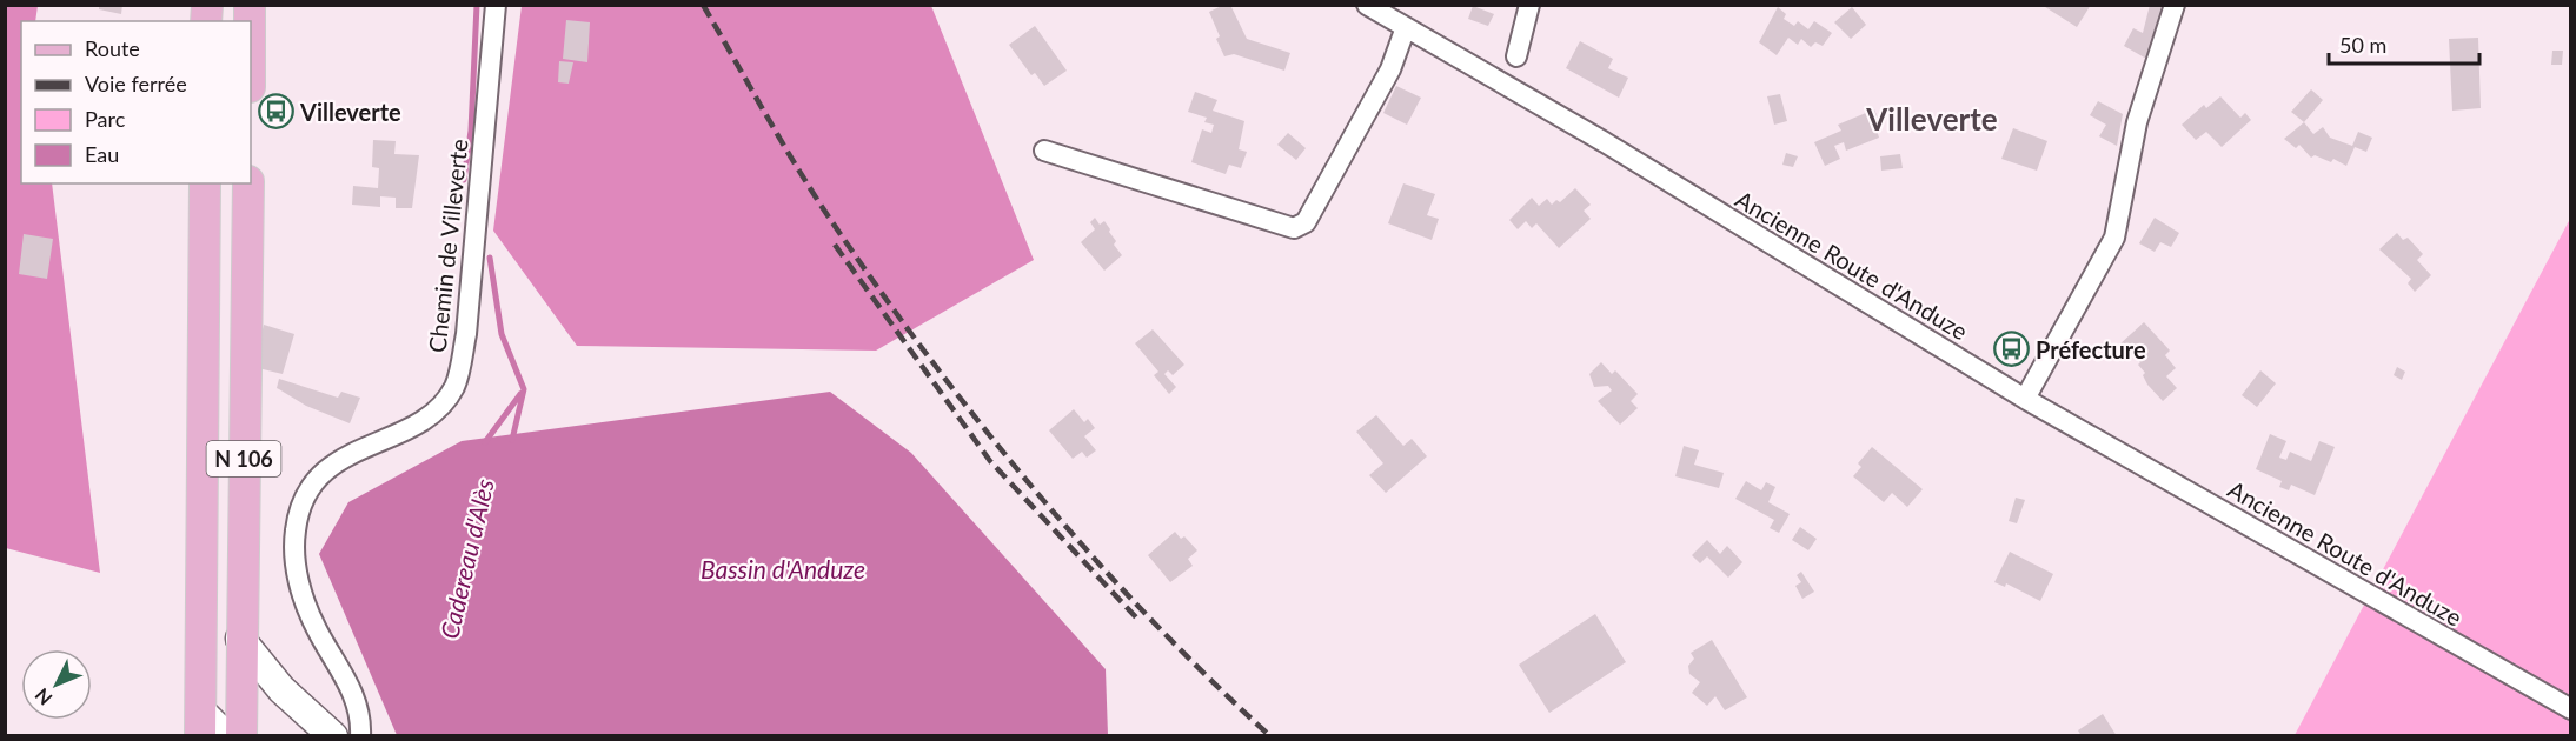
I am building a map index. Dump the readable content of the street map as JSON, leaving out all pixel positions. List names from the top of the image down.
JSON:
{
  "streets": {
    "main road": ["N 106"],
    "street": ["Chemin de Villeverte", "Ancienne Route d'Anduze"]
  },
  "districts": ["Villeverte"],
  "water": ["Cadereau d'Alès", "Bassin d'Anduze"],
  "places": {
    "bus stop": ["Villeverte", "Préfecture"]
  },
  "legend": [
    "Route",
    "Voie ferrée",
    "Parc",
    "Eau"
  ],
  "scale_bar": "50 m",
  "north": "bottom left"
}
